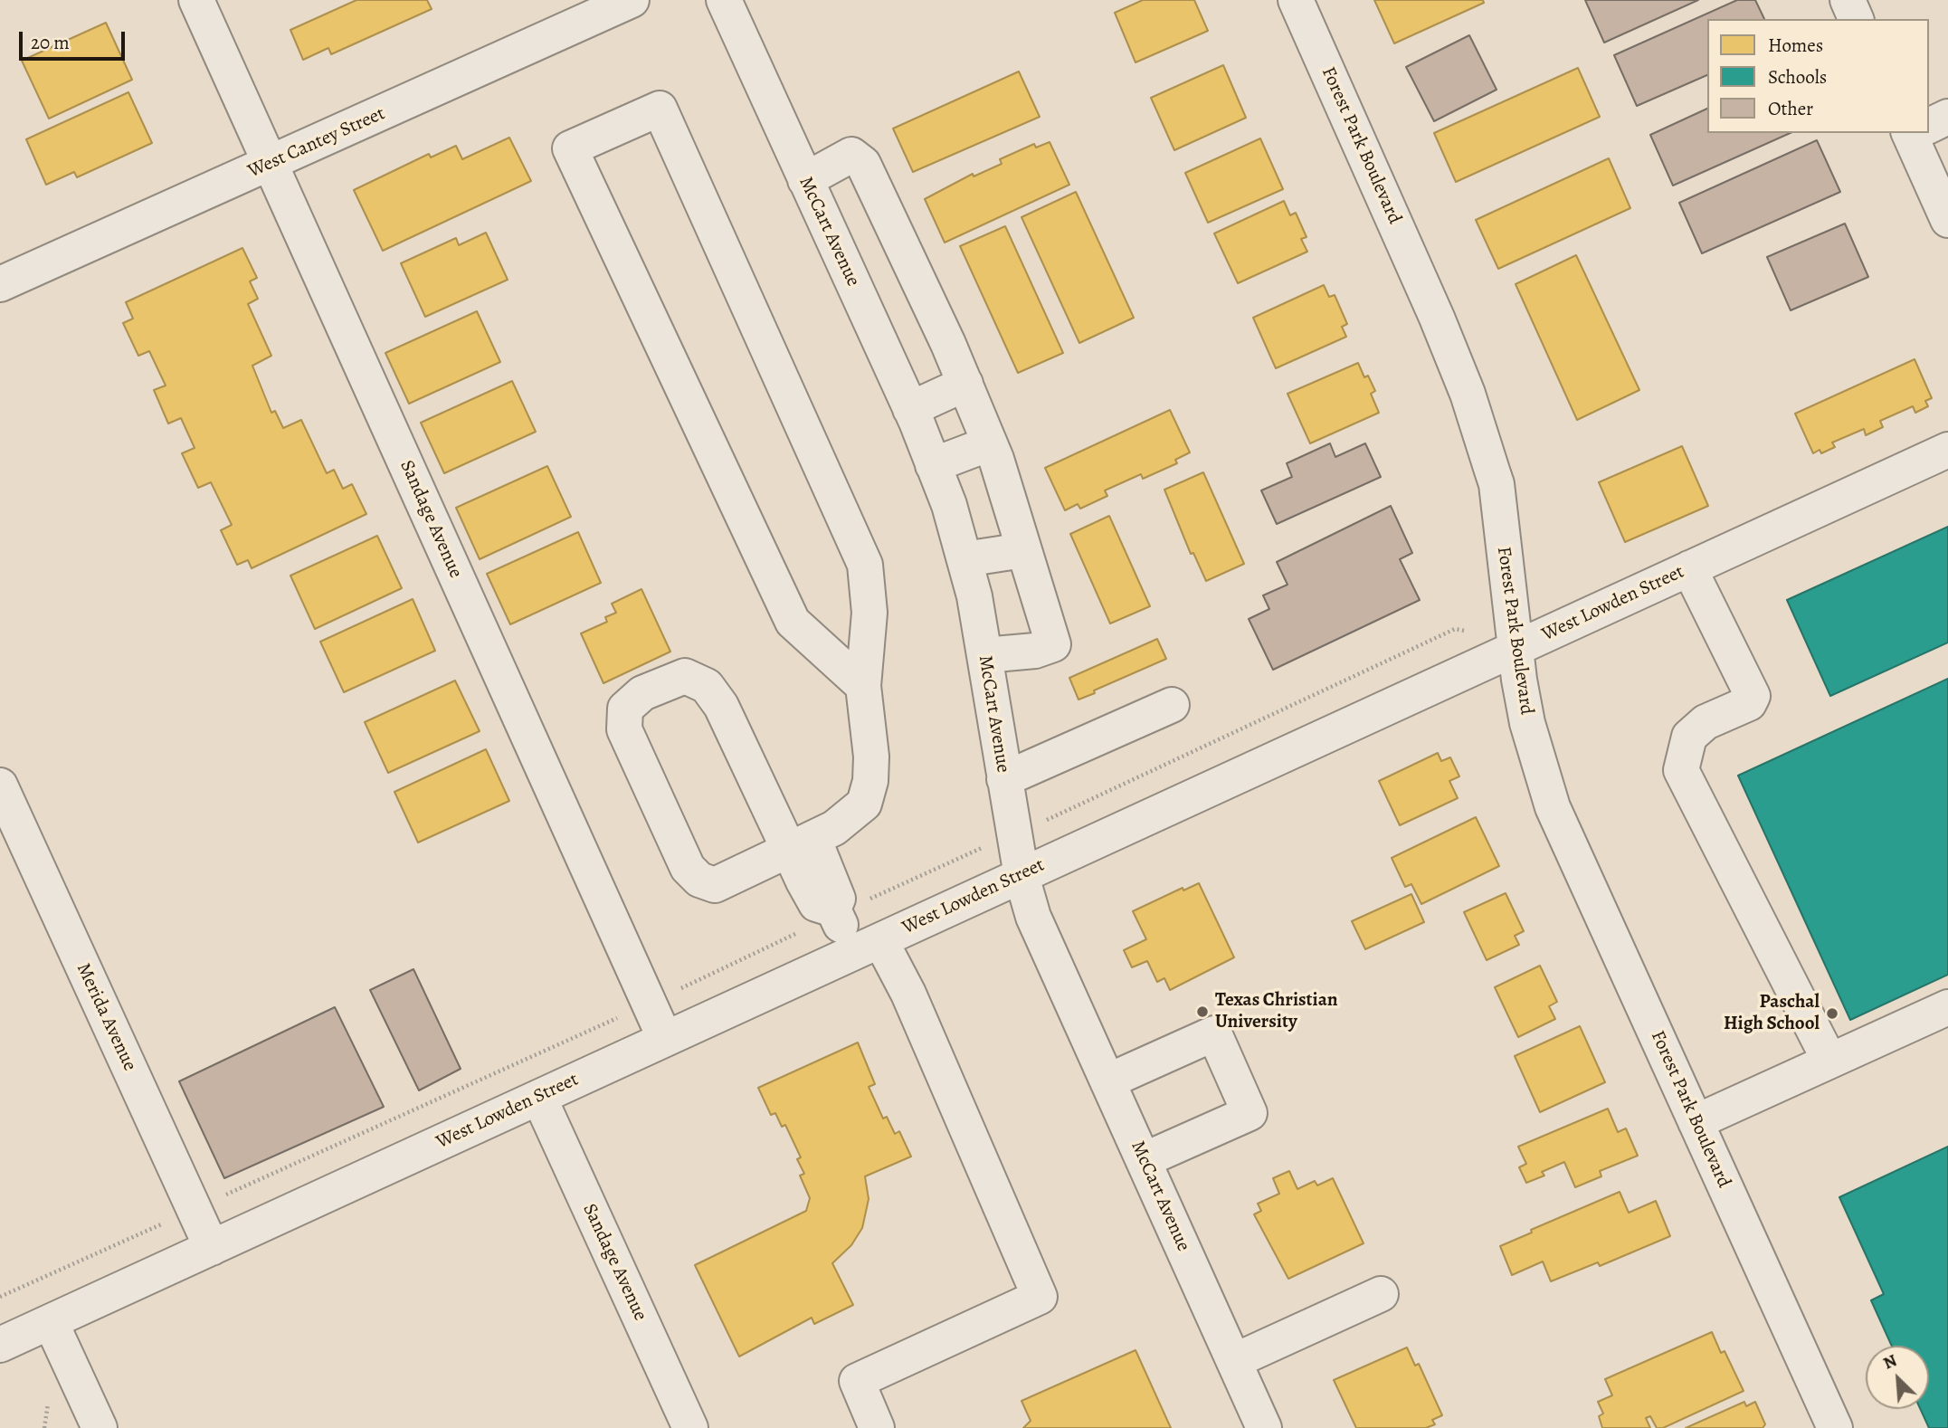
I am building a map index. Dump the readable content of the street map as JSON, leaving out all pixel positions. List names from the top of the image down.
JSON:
{
  "streets": {
    "street": [
      "West Cantey Street",
      "Forest Park Boulevard",
      "McCart Avenue",
      "Sandage Avenue",
      "West Lowden Street",
      "Merida Avenue"
    ]
  },
  "crossings": [
    ["West Cantey Street", "Sandage Avenue"],
    ["Forest Park Boulevard", "West Lowden Street"],
    ["McCart Avenue", "West Lowden Street"],
    ["Sandage Avenue", "West Lowden Street"],
    ["West Lowden Street", "Merida Avenue"]
  ],
  "places": ["Texas Christian University", "Paschal High School"],
  "legend": ["Homes", "Schools", "Other"],
  "scale_bar": "20 m",
  "north": "top left"
}
